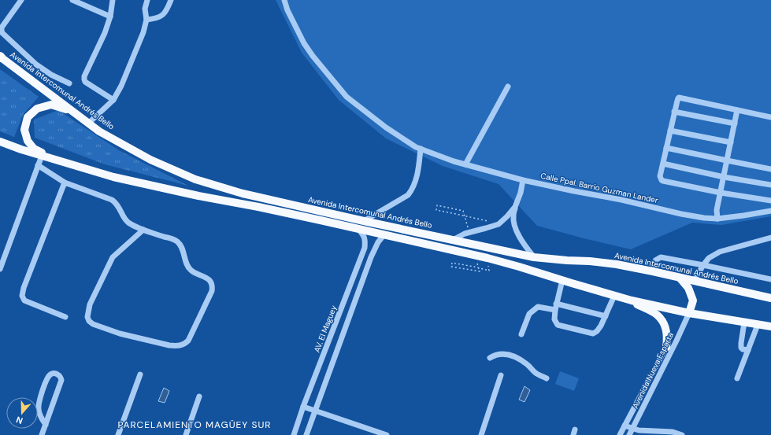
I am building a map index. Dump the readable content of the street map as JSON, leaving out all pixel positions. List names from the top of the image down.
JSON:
{
  "streets": {
    "main road": ["Avenida Intercomunal Andrés Bello"],
    "street": ["Calle Ppal. Barrio Guzman Lander", "AV. El Maguey", "Avenida Nueva Esparta"]
  },
  "districts": ["PARCELAMIENTO MAGÜEY SUR"],
  "north": "bottom"
}
